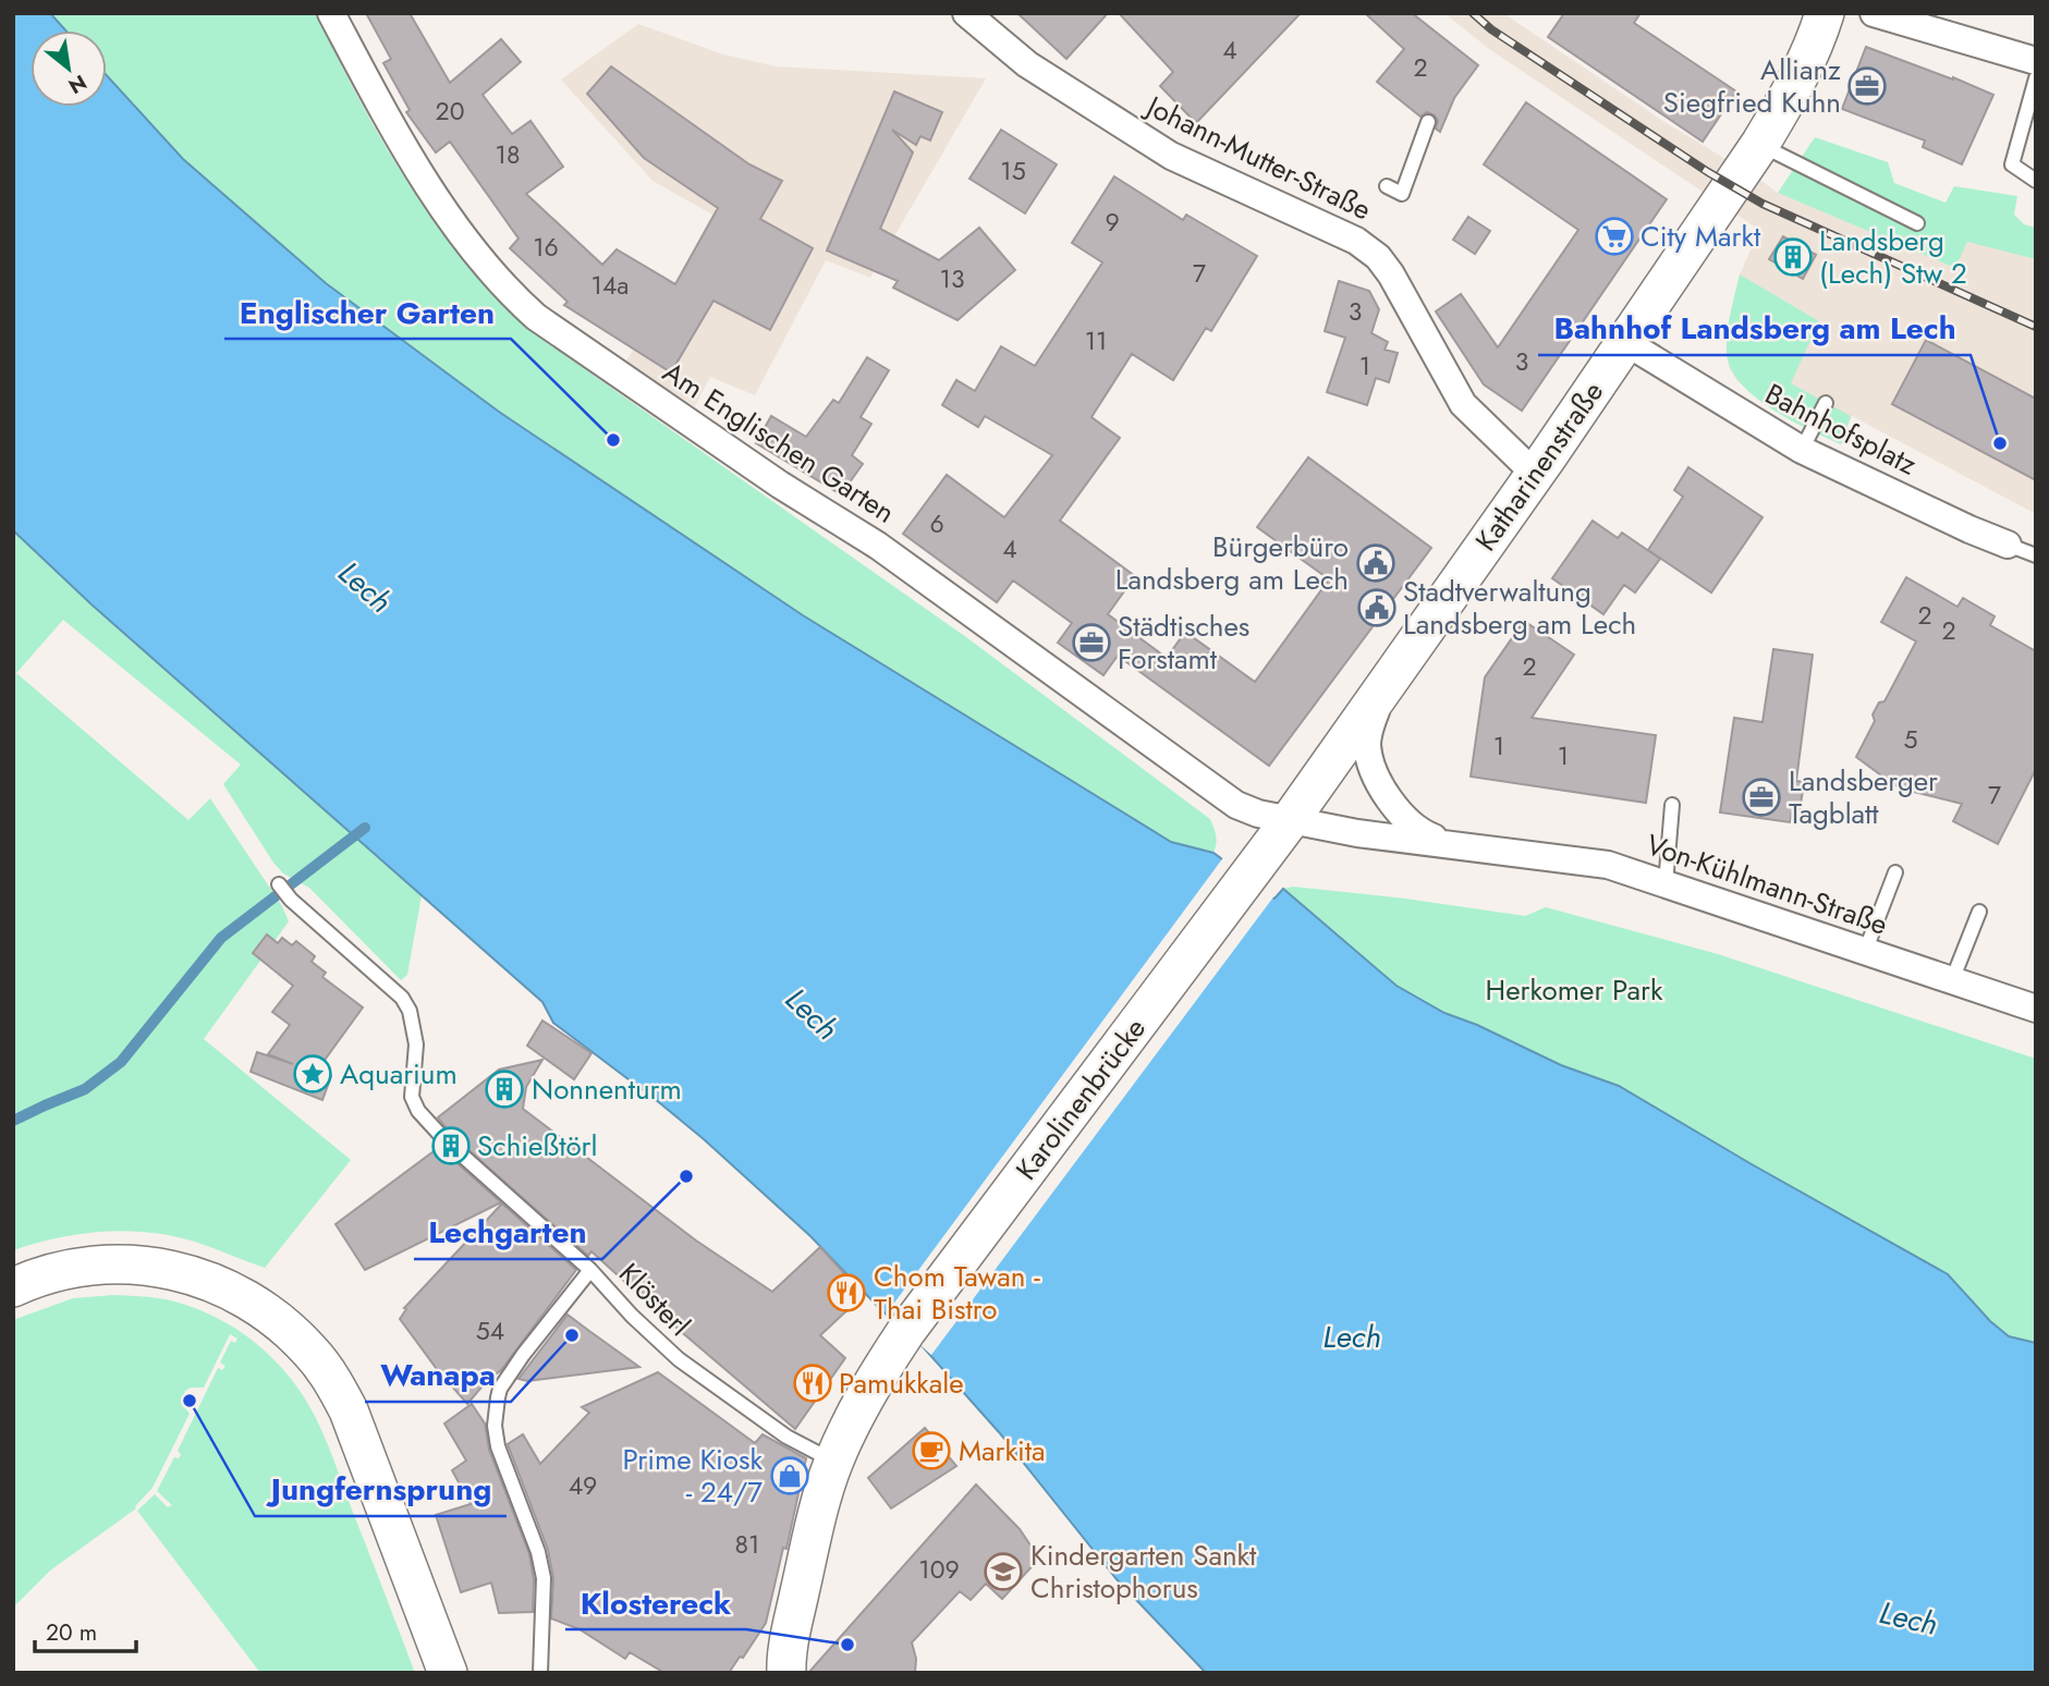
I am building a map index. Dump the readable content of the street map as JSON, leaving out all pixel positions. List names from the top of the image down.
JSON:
{
  "streets": {
    "main road": ["Katharinenstraße", "Karolinenbrücke"],
    "street": [
      "Johann-Mutter-Straße",
      "Bahnhofsplatz",
      "Am Englischen Garten",
      "Von-Kühlmann-Straße"
    ],
    "lane": ["Klösterl"]
  },
  "crossings": [
    ["Johann-Mutter-Straße", "Katharinenstraße"],
    ["Bahnhofsplatz", "Katharinenstraße"],
    ["Am Englischen Garten", "Katharinenstraße"],
    ["Am Englischen Garten", "Von-Kühlmann-Straße"],
    ["Katharinenstraße", "Von-Kühlmann-Straße"],
    ["Katharinenstraße", "Karolinenbrücke"],
    ["Karolinenbrücke", "Klösterl"]
  ],
  "water": ["Lech"],
  "parks": ["Herkomer Park"],
  "places": {
    "office": ["Allianz Siegfried Kuhn", "Städtisches Forstamt", "Landsberger Tagblatt"],
    "supermarket": ["City Markt"],
    "building": ["Landsberg (Lech) Stw 2", "Nonnenturm", "Schießtörl"],
    "other": [
      "Englischer Garten",
      "Bahnhof Landsberg am Lech",
      "Lechgarten",
      "Wanapa",
      "Jungfernsprung",
      "Klostereck"
    ],
    "public building": ["Bürgerbüro Landsberg am Lech", "Stadtverwaltung Landsberg am Lech"],
    "place": ["Aquarium"],
    "restaurant": ["Chom Tawan - Thai Bistro", "Pamukkale"],
    "cafe": ["Markita"],
    "shop": ["Prime Kiosk - 24/7"],
    "school or university": ["Kindergarten Sankt Christophorus"]
  },
  "house_numbers": [
    "4",
    "2",
    "20",
    "18",
    "15",
    "9",
    "16",
    "7",
    "13",
    "14a",
    "3",
    "11",
    "3",
    "1",
    "6",
    "4",
    "2",
    "2",
    "2",
    "5",
    "1",
    "1",
    "7",
    "54",
    "49",
    "81",
    "109"
  ],
  "scale_bar": "20 m",
  "north": "bottom right"
}
